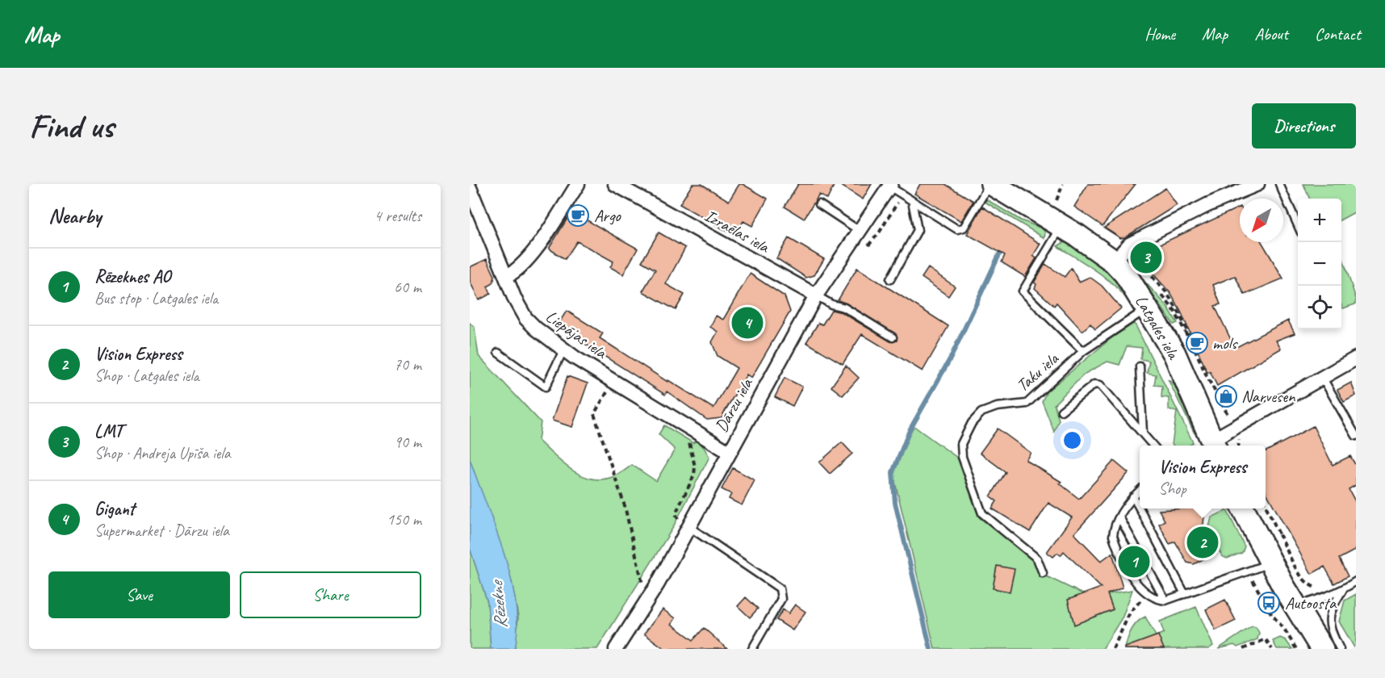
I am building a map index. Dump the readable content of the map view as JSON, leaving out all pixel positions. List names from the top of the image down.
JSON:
{
  "streets": {
    "main road": ["Latgales iela"],
    "street": ["Izraēlas iela", "Liepājas iela", "Dārzu iela"],
    "lane": ["Taku iela"]
  },
  "crossings": [
    ["Izraēlas iela", "Dārzu iela"],
    ["Latgales iela", "Taku iela"],
    ["Liepājas iela", "Dārzu iela"]
  ],
  "water": ["Rēzekne"],
  "places": {
    "cafe": ["Argo", "mols"],
    "shop": ["Narvesen"],
    "bus stop": ["Autoosta"]
  },
  "north": "bottom left",
  "page": {
    "header": "Map",
    "nav": [
      "Home",
      "Map",
      "About",
      "Contact"
    ],
    "buttons": [
      "Directions",
      ["Save", "Share"]
    ],
    "title": "Find us",
    "heading": ["Nearby", "4 results"],
    "map_buttons": ["+", "−"],
    "pins": [
      "3",
      "4",
      "2",
      "1"
    ],
    "list": [
      {
        "mark": "1",
        "name": "Rēzeknes AO",
        "note": "Bus stop · Latgales iela",
        "value": "60 m"
      },
      {
        "mark": "2",
        "name": "Vision Express",
        "note": "Shop · Latgales iela",
        "value": "70 m"
      },
      {
        "mark": "3",
        "name": "LMT",
        "note": "Shop · Andreja Upīša iela",
        "value": "90 m"
      },
      {
        "mark": "4",
        "name": "Gigant",
        "note": "Supermarket · Dārzu iela",
        "value": "150 m"
      }
    ],
    "popup": ["Vision Express", "Shop"]
  }
}
